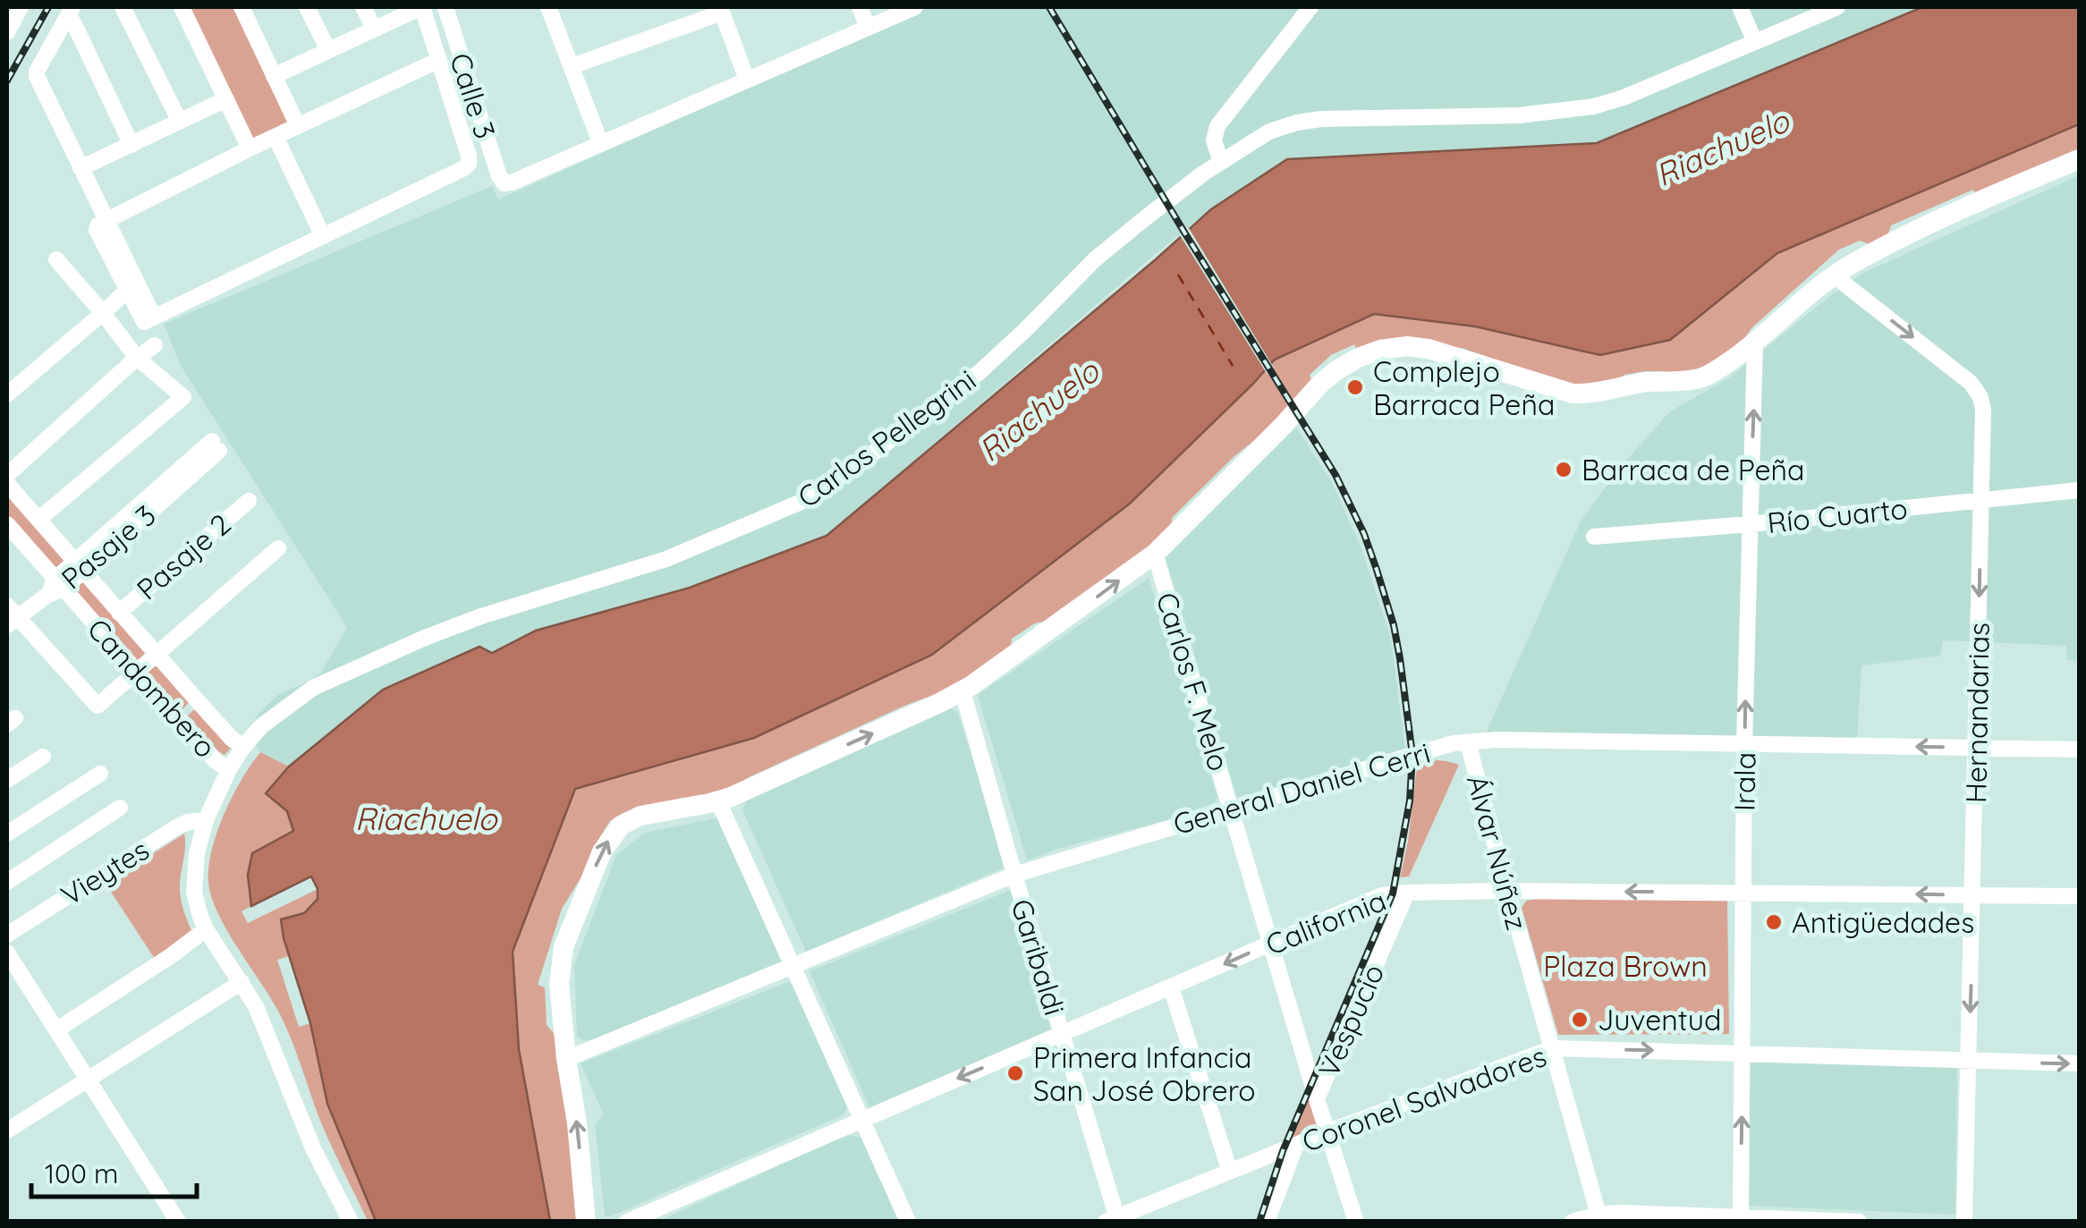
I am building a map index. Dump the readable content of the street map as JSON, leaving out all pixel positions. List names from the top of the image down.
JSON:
{
  "streets": {
    "street": [
      "Calle 3",
      "Carlos Pellegrini",
      "Río Cuarto",
      "Pasaje 3",
      "Pasaje 2",
      "Carlos F. Melo",
      "Candombero",
      "Hernandarias",
      "Irala",
      "General Daniel Cerri",
      "Álvar Núñez",
      "Vieytes",
      "California",
      "Garibaldi",
      "Vespucio",
      "Coronel Salvadores"
    ]
  },
  "crossings": [
    ["Carlos Pellegrini", "Candombero"],
    ["Carlos Pellegrini", "Vieytes"],
    ["Río Cuarto", "Hernandarias"],
    ["Río Cuarto", "Irala"],
    ["Pasaje 3", "Candombero"],
    ["Pasaje 2", "Candombero"],
    ["Carlos F. Melo", "General Daniel Cerri"],
    ["Carlos F. Melo", "California"],
    ["Carlos F. Melo", "Vespucio"],
    ["Carlos F. Melo", "Coronel Salvadores"],
    ["Hernandarias", "General Daniel Cerri"],
    ["Hernandarias", "California"],
    ["Hernandarias", "Coronel Salvadores"],
    ["Irala", "General Daniel Cerri"],
    ["Irala", "California"],
    ["Irala", "Coronel Salvadores"],
    ["General Daniel Cerri", "Álvar Núñez"],
    ["General Daniel Cerri", "Garibaldi"],
    ["Álvar Núñez", "California"],
    ["Álvar Núñez", "Coronel Salvadores"],
    ["California", "Garibaldi"],
    ["California", "Vespucio"],
    ["Garibaldi", "Coronel Salvadores"]
  ],
  "one_way": ["Hernandarias", "Irala", "California"],
  "water": ["Riachuelo"],
  "parks": ["Plaza Brown"],
  "places": [
    "Complejo Barraca Peña",
    "Barraca de Peña",
    "Antigüedades",
    "Juventud",
    "Primera Infancia San José Obrero"
  ],
  "scale_bar": "100 m"
}
